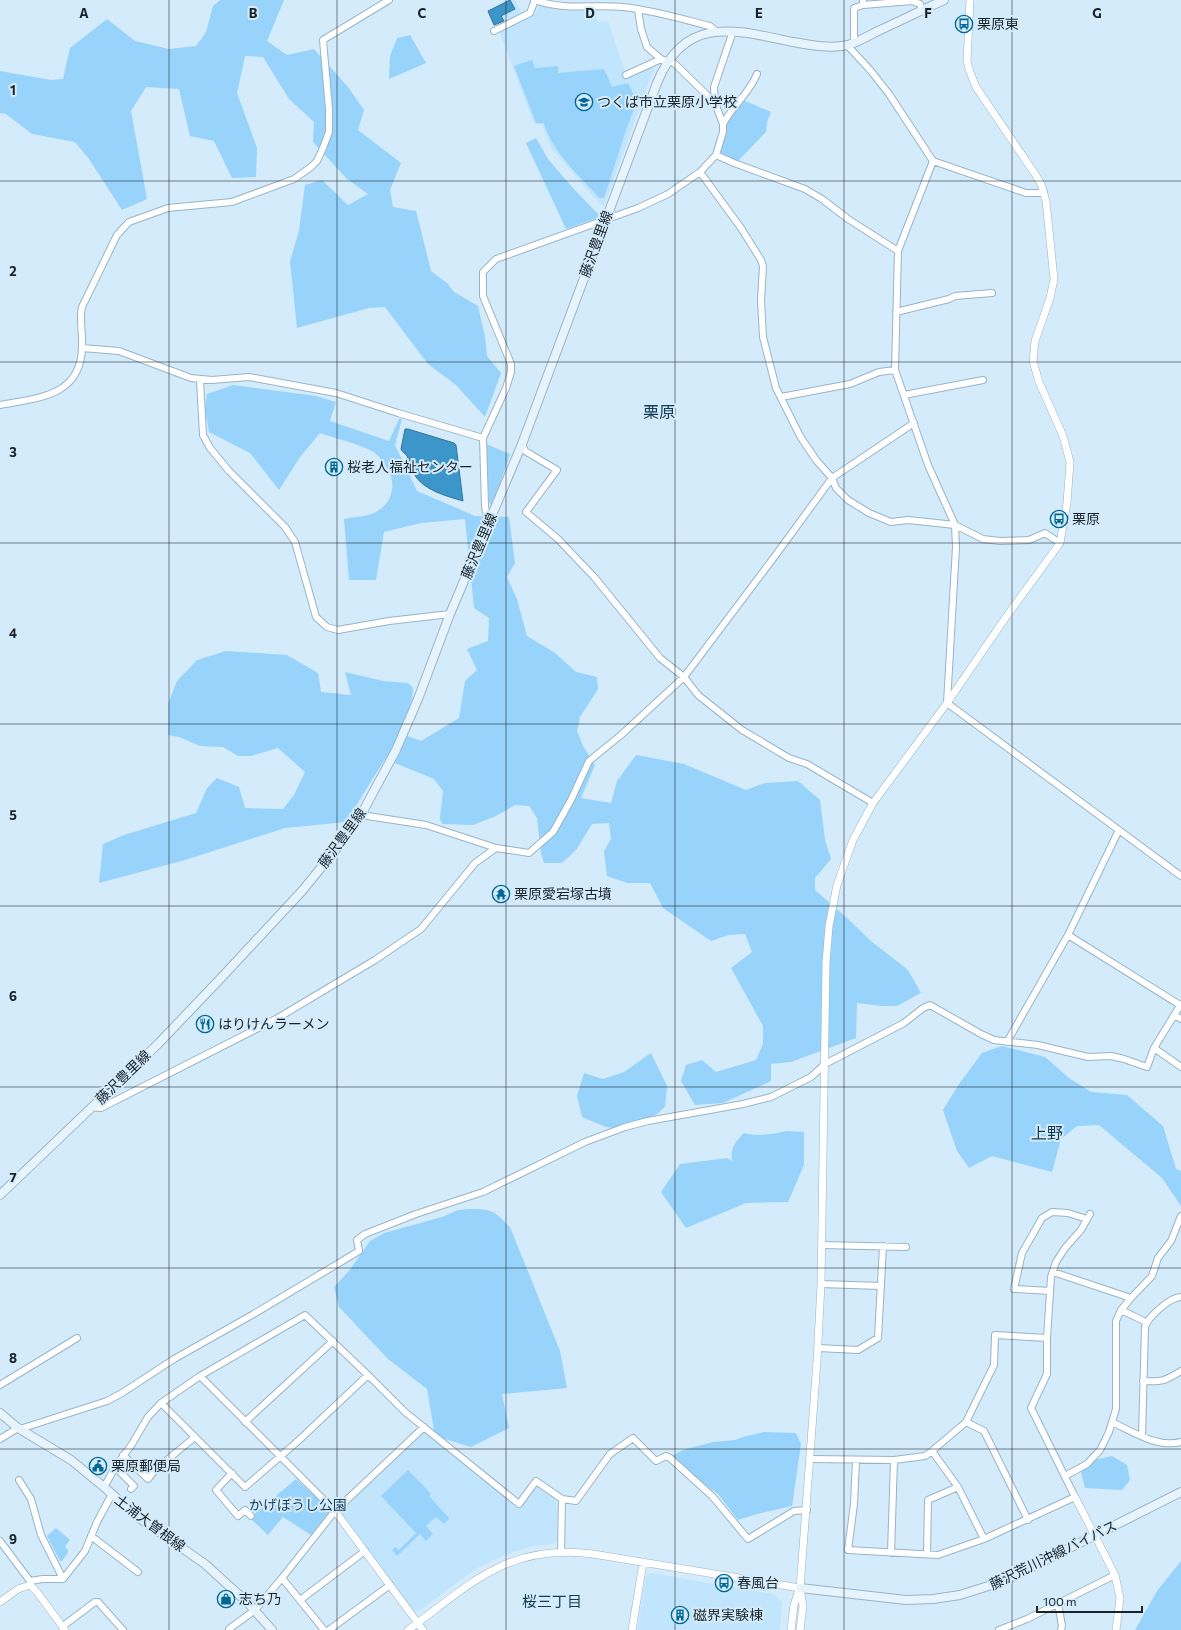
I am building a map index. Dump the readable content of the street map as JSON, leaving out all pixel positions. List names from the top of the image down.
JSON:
{
  "streets": {
    "main road": ["藤沢豊里線", "土浦大曽根線", "藤沢荒川沖線バイパス"]
  },
  "districts": ["栗原", "上野", "桜三丁目"],
  "parks": ["かげぼうし公園"],
  "places": {
    "bus stop": ["栗原東", "栗原", "春風台"],
    "school or university": ["つくば市立栗原小学校"],
    "building": ["桜老人福祉センター", "磁界実験棟"],
    "temple": ["栗原愛宕塚古墳"],
    "restaurant": ["はりけんラーメン"],
    "public building": ["栗原郵便局"],
    "shop": ["志ち乃"]
  },
  "scale_bar": "100 m",
  "grid": {
    "columns": [
      "A",
      "B",
      "C",
      "D",
      "E",
      "F",
      "G"
    ],
    "rows": [
      "1",
      "2",
      "3",
      "4",
      "5",
      "6",
      "7",
      "8",
      "9"
    ]
  }
}
